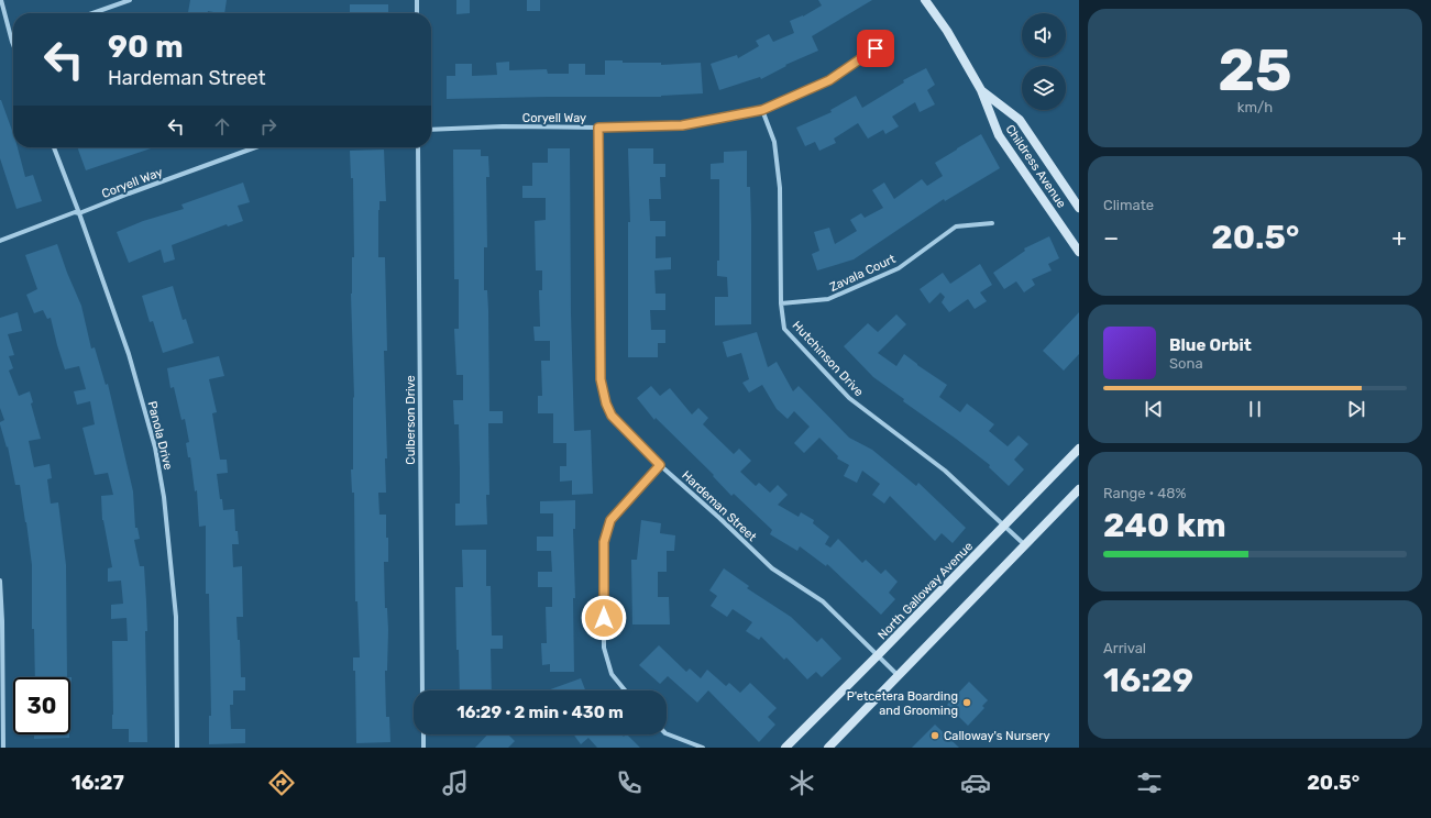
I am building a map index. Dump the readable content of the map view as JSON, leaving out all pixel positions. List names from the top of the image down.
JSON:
{
  "streets": {
    "main road": ["Childress Avenue", "North Galloway Avenue"],
    "street": [
      "Coryell Way",
      "Zavala Court",
      "Hutchinson Drive",
      "Culberson Drive",
      "Panola Drive",
      "Hardeman Street"
    ]
  },
  "crossings": [
    ["Coryell Way", "Hutchinson Drive"],
    ["Coryell Way", "Panola Drive"],
    ["Coryell Way", "Hardeman Street"],
    ["Zavala Court", "Hutchinson Drive"],
    ["Hutchinson Drive", "North Galloway Avenue"],
    ["Hardeman Street", "North Galloway Avenue"]
  ],
  "places": ["P'etcetera Boarding and Grooming", "Calloway's Nursery"],
  "page": {
    "tile": [
      ["25", "km/h"],
      "Climate",
      ["Range · 48%", "240 km"],
      ["Arrival", "16:29"]
    ],
    "turn": ["90 m", "Hardeman Street"],
    "heat": ["−", "20.5°", "+"],
    "song": ["Blue Orbit", "Sona"],
    "limit": "30",
    "trip": "16:29 · 2 min · 430 m",
    "tabs": ["16:27", "20.5°"]
  }
}
